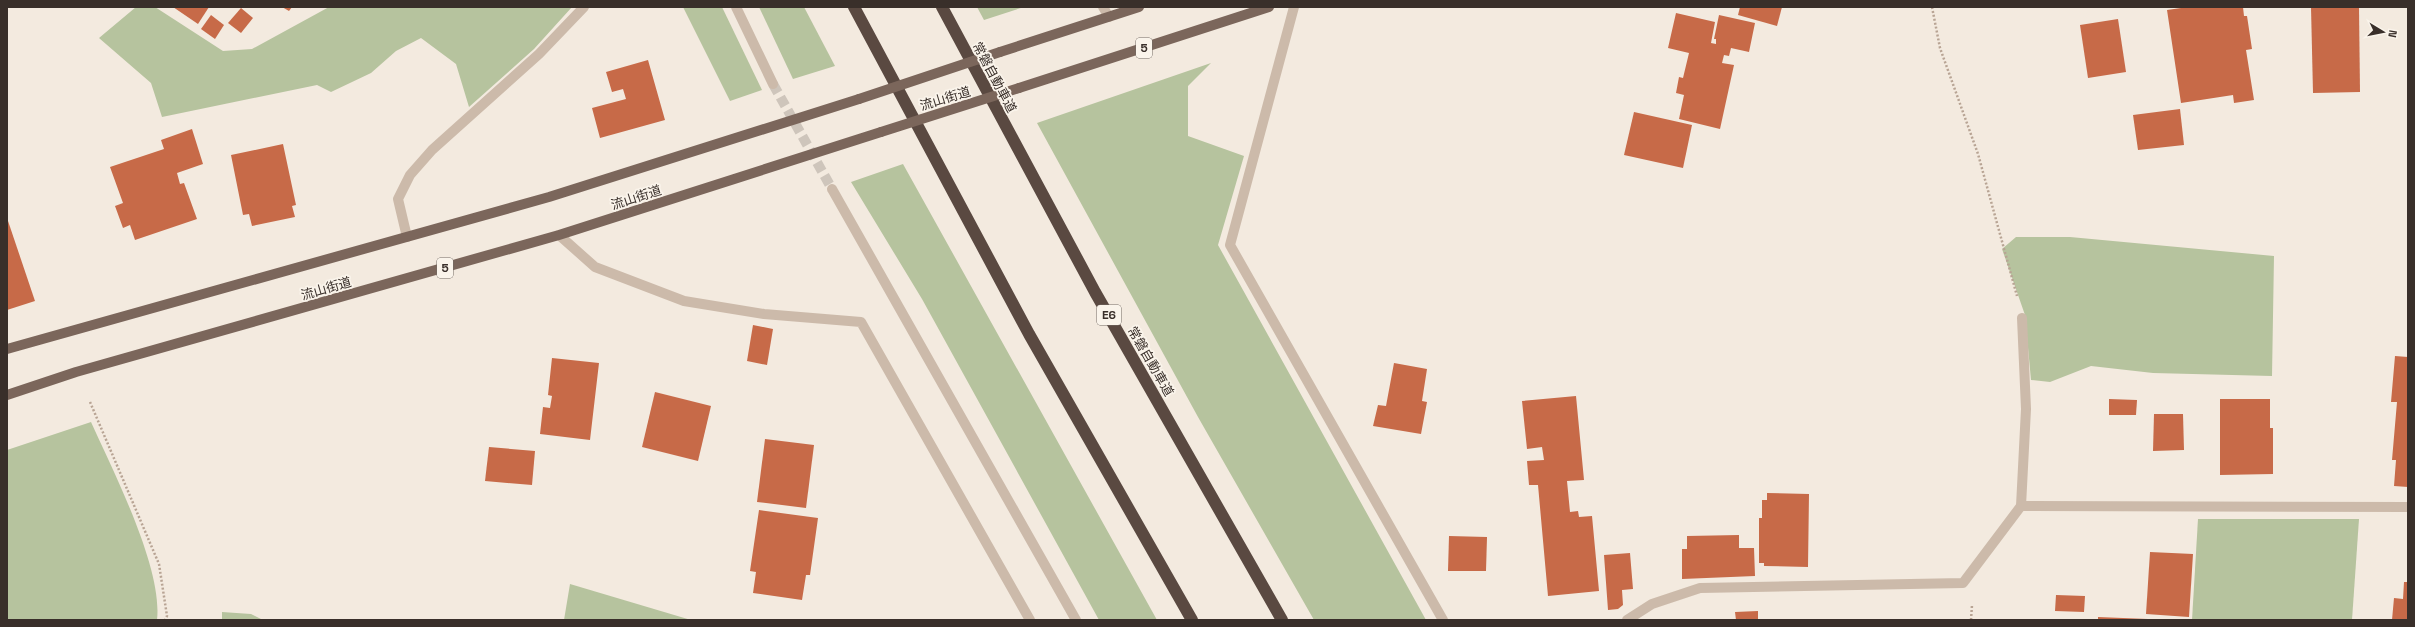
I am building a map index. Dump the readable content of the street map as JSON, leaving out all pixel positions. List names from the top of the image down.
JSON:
{
  "streets": {
    "highway": ["常磐自動車道", "E6"],
    "main road": ["5", "流山街道"]
  },
  "north": "right"
}
